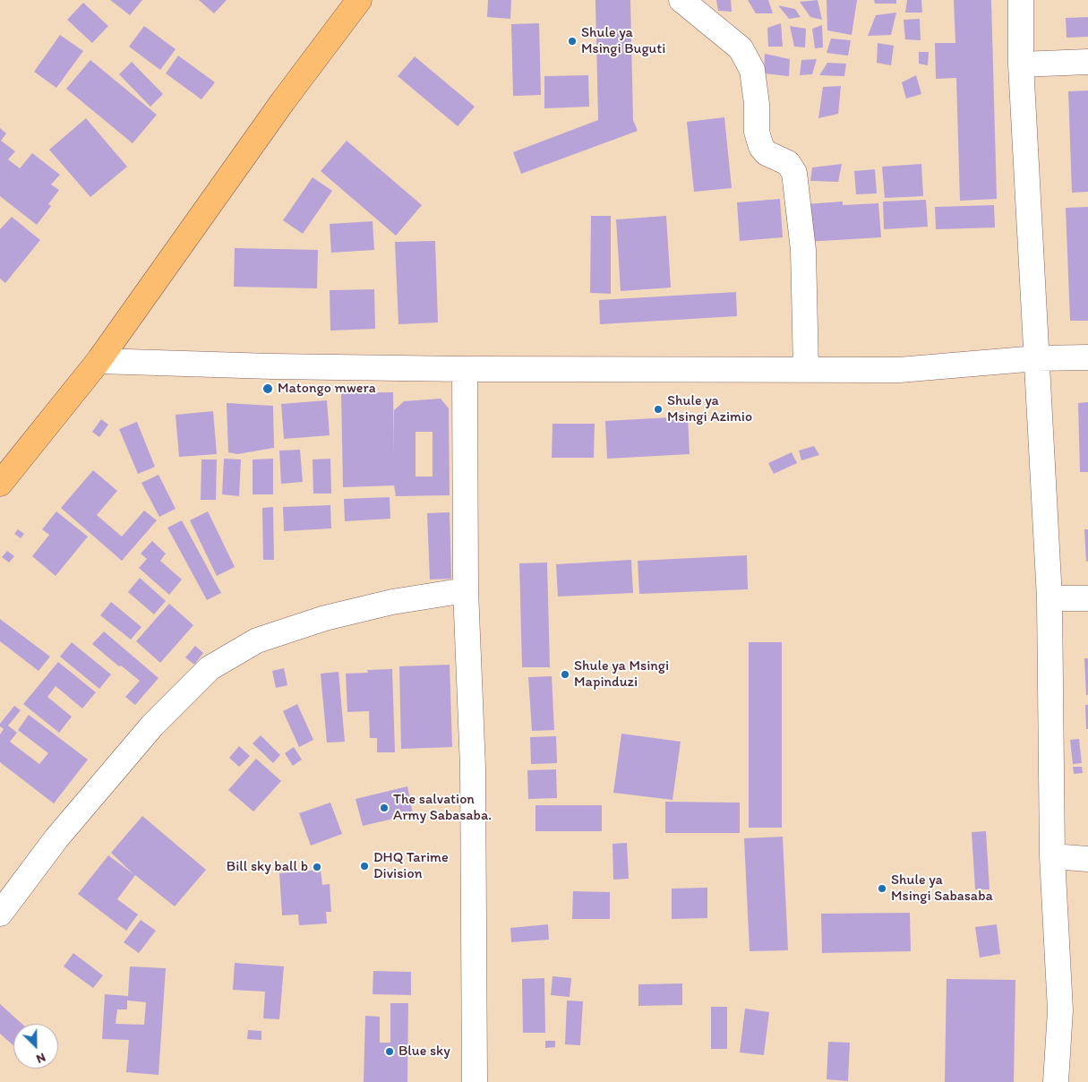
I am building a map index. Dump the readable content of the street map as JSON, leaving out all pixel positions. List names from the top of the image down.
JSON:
{
  "places": [
    "Shule ya Msingi Buguti",
    "Matongo mwera",
    "Shule ya Msingi Azimio",
    "Shule ya Msingi Mapinduzi",
    "The salvation Army Sabasaba.",
    "DHQ Tarime Division",
    "Bill sky ball b",
    "Shule ya Msingi Sabasaba",
    "Blue sky"
  ],
  "north": "bottom right"
}
